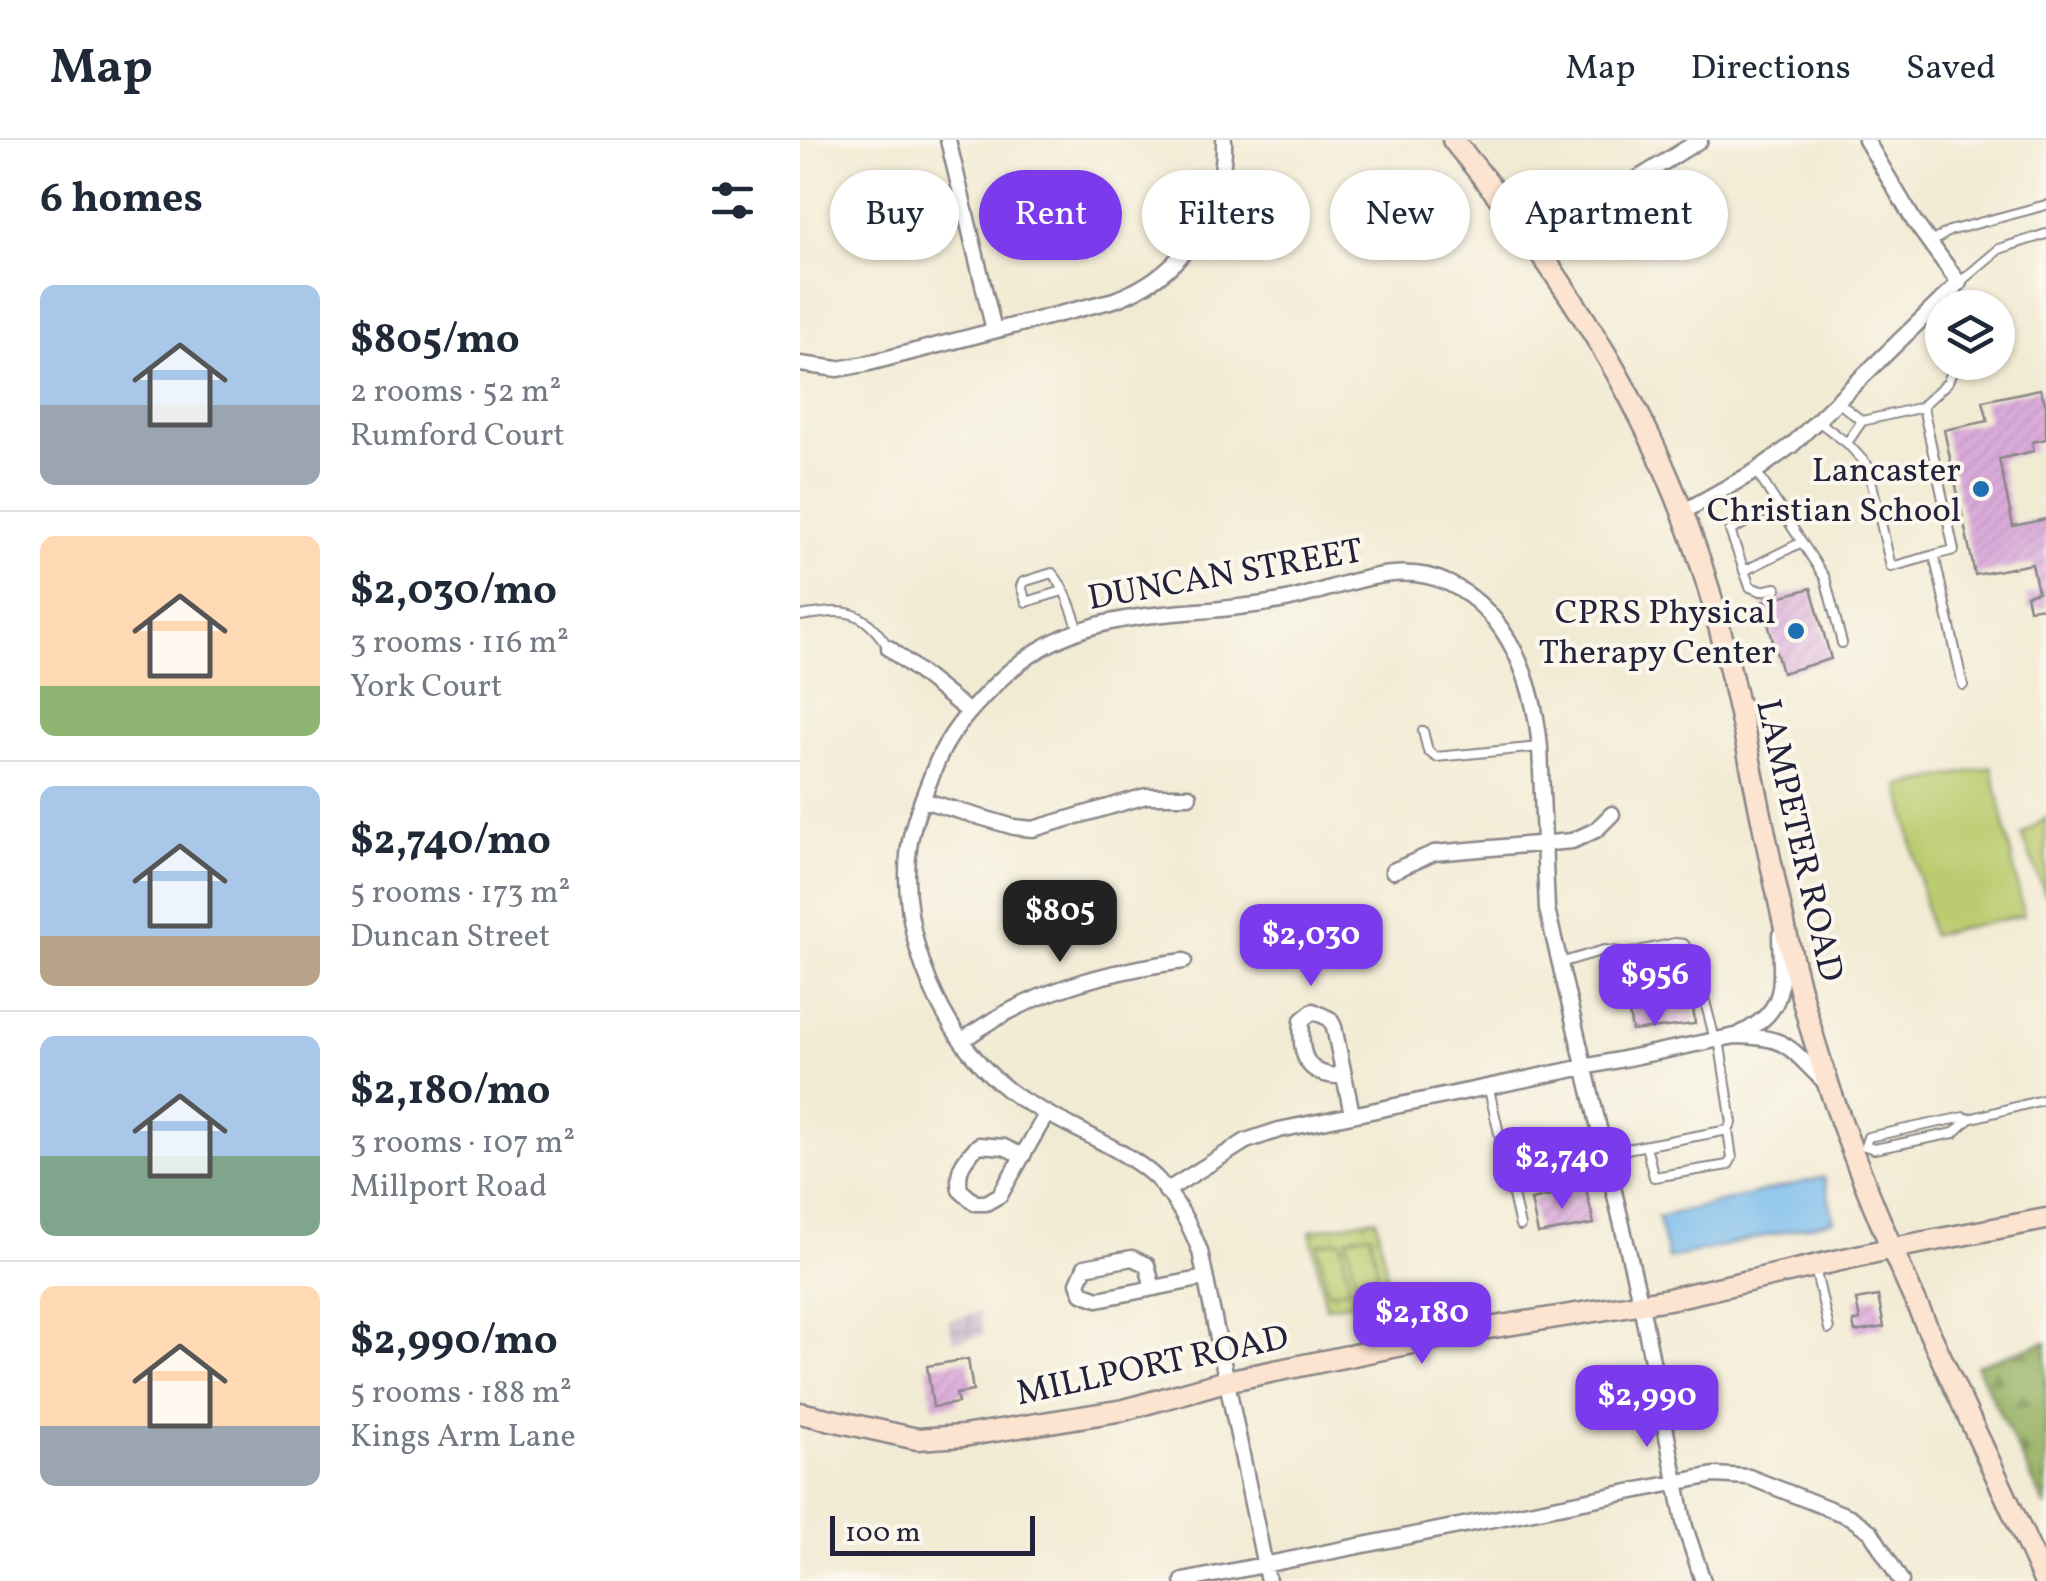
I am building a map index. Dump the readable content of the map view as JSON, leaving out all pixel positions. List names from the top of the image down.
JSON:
{
  "streets": {
    "main road": ["LAMPETER ROAD", "MILLPORT ROAD"],
    "street": ["DUNCAN STREET"]
  },
  "crossings": [
    ["DUNCAN STREET", "MILLPORT ROAD"],
    ["LAMPETER ROAD", "MILLPORT ROAD"]
  ],
  "places": ["Lancaster Christian School", "CPRS Physical Therapy Center"],
  "scale_bar": "100 m",
  "page": {
    "header": "Map",
    "nav": ["Map", "Directions", "Saved"],
    "heading": "6 homes",
    "chip": [
      "Buy",
      "Rent",
      "Filters",
      "New",
      "Apartment"
    ],
    "list": [
      {
        "name": "$805/mo",
        "note": "2 rooms · 52 m² · Rumford Court"
      },
      {
        "name": "$2,030/mo",
        "note": "3 rooms · 116 m² · York Court"
      },
      {
        "name": "$2,740/mo",
        "note": "5 rooms · 173 m² · Duncan Street"
      },
      {
        "name": "$2,180/mo",
        "note": "3 rooms · 107 m² · Millport Road"
      },
      {
        "name": "$2,990/mo",
        "note": "5 rooms · 188 m² · Kings Arm Lane"
      }
    ],
    "price": [
      "$805",
      "$2,030",
      "$956",
      "$2,740",
      "$2,180",
      "$2,990"
    ],
    "scale": "100 m"
  }
}
